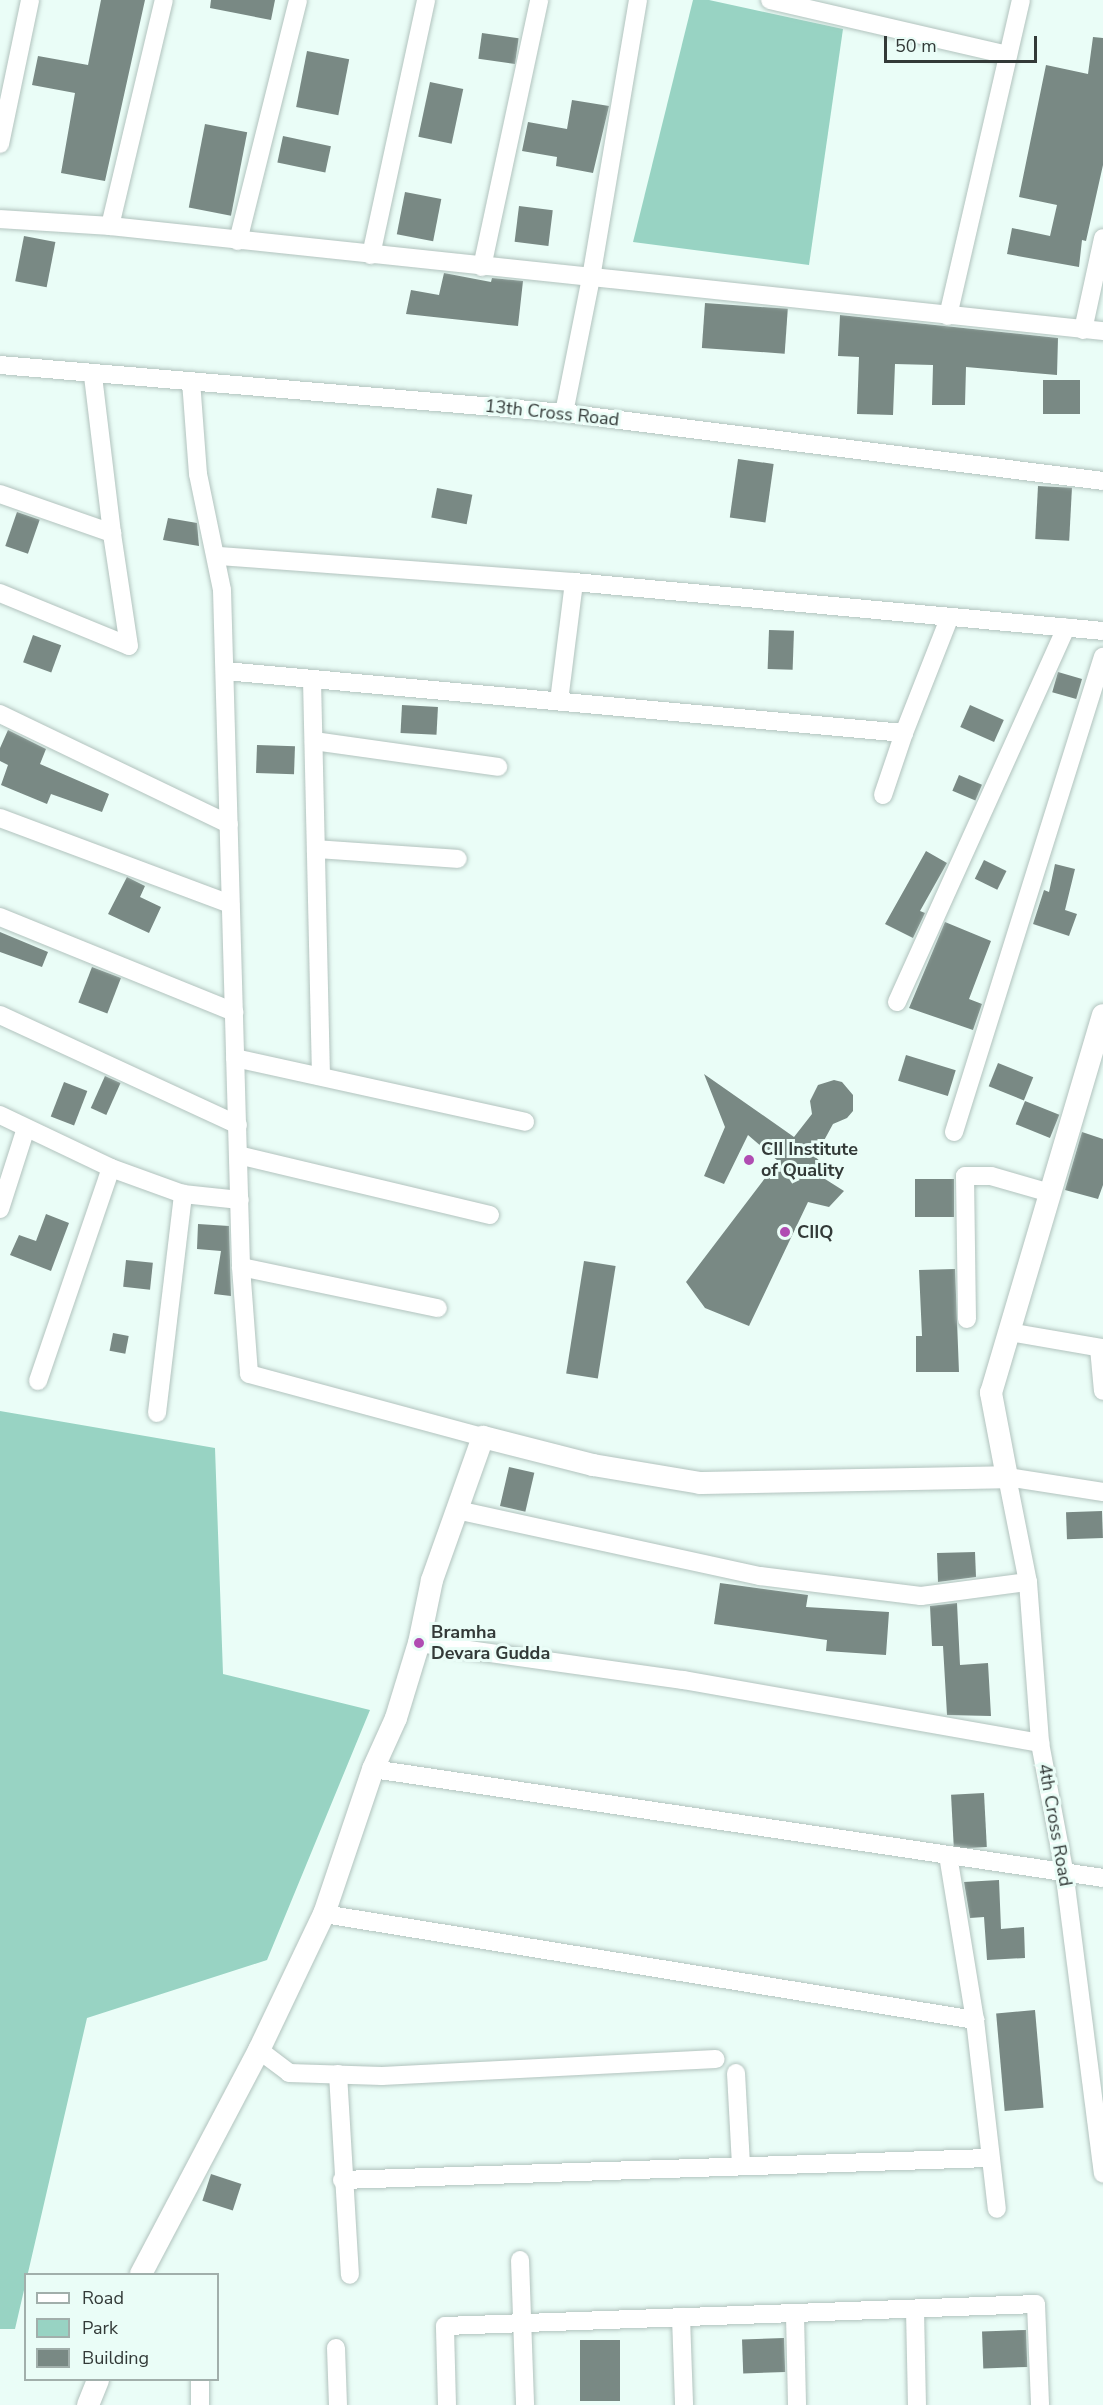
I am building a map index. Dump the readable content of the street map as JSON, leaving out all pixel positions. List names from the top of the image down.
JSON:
{
  "streets": {
    "street": ["13th Cross Road", "4th Cross Road"]
  },
  "places": ["CII Institute of Quality", "CIIQ", "Bramha Devara Gudda"],
  "legend": ["Road", "Park", "Building"],
  "scale_bar": "50 m"
}
